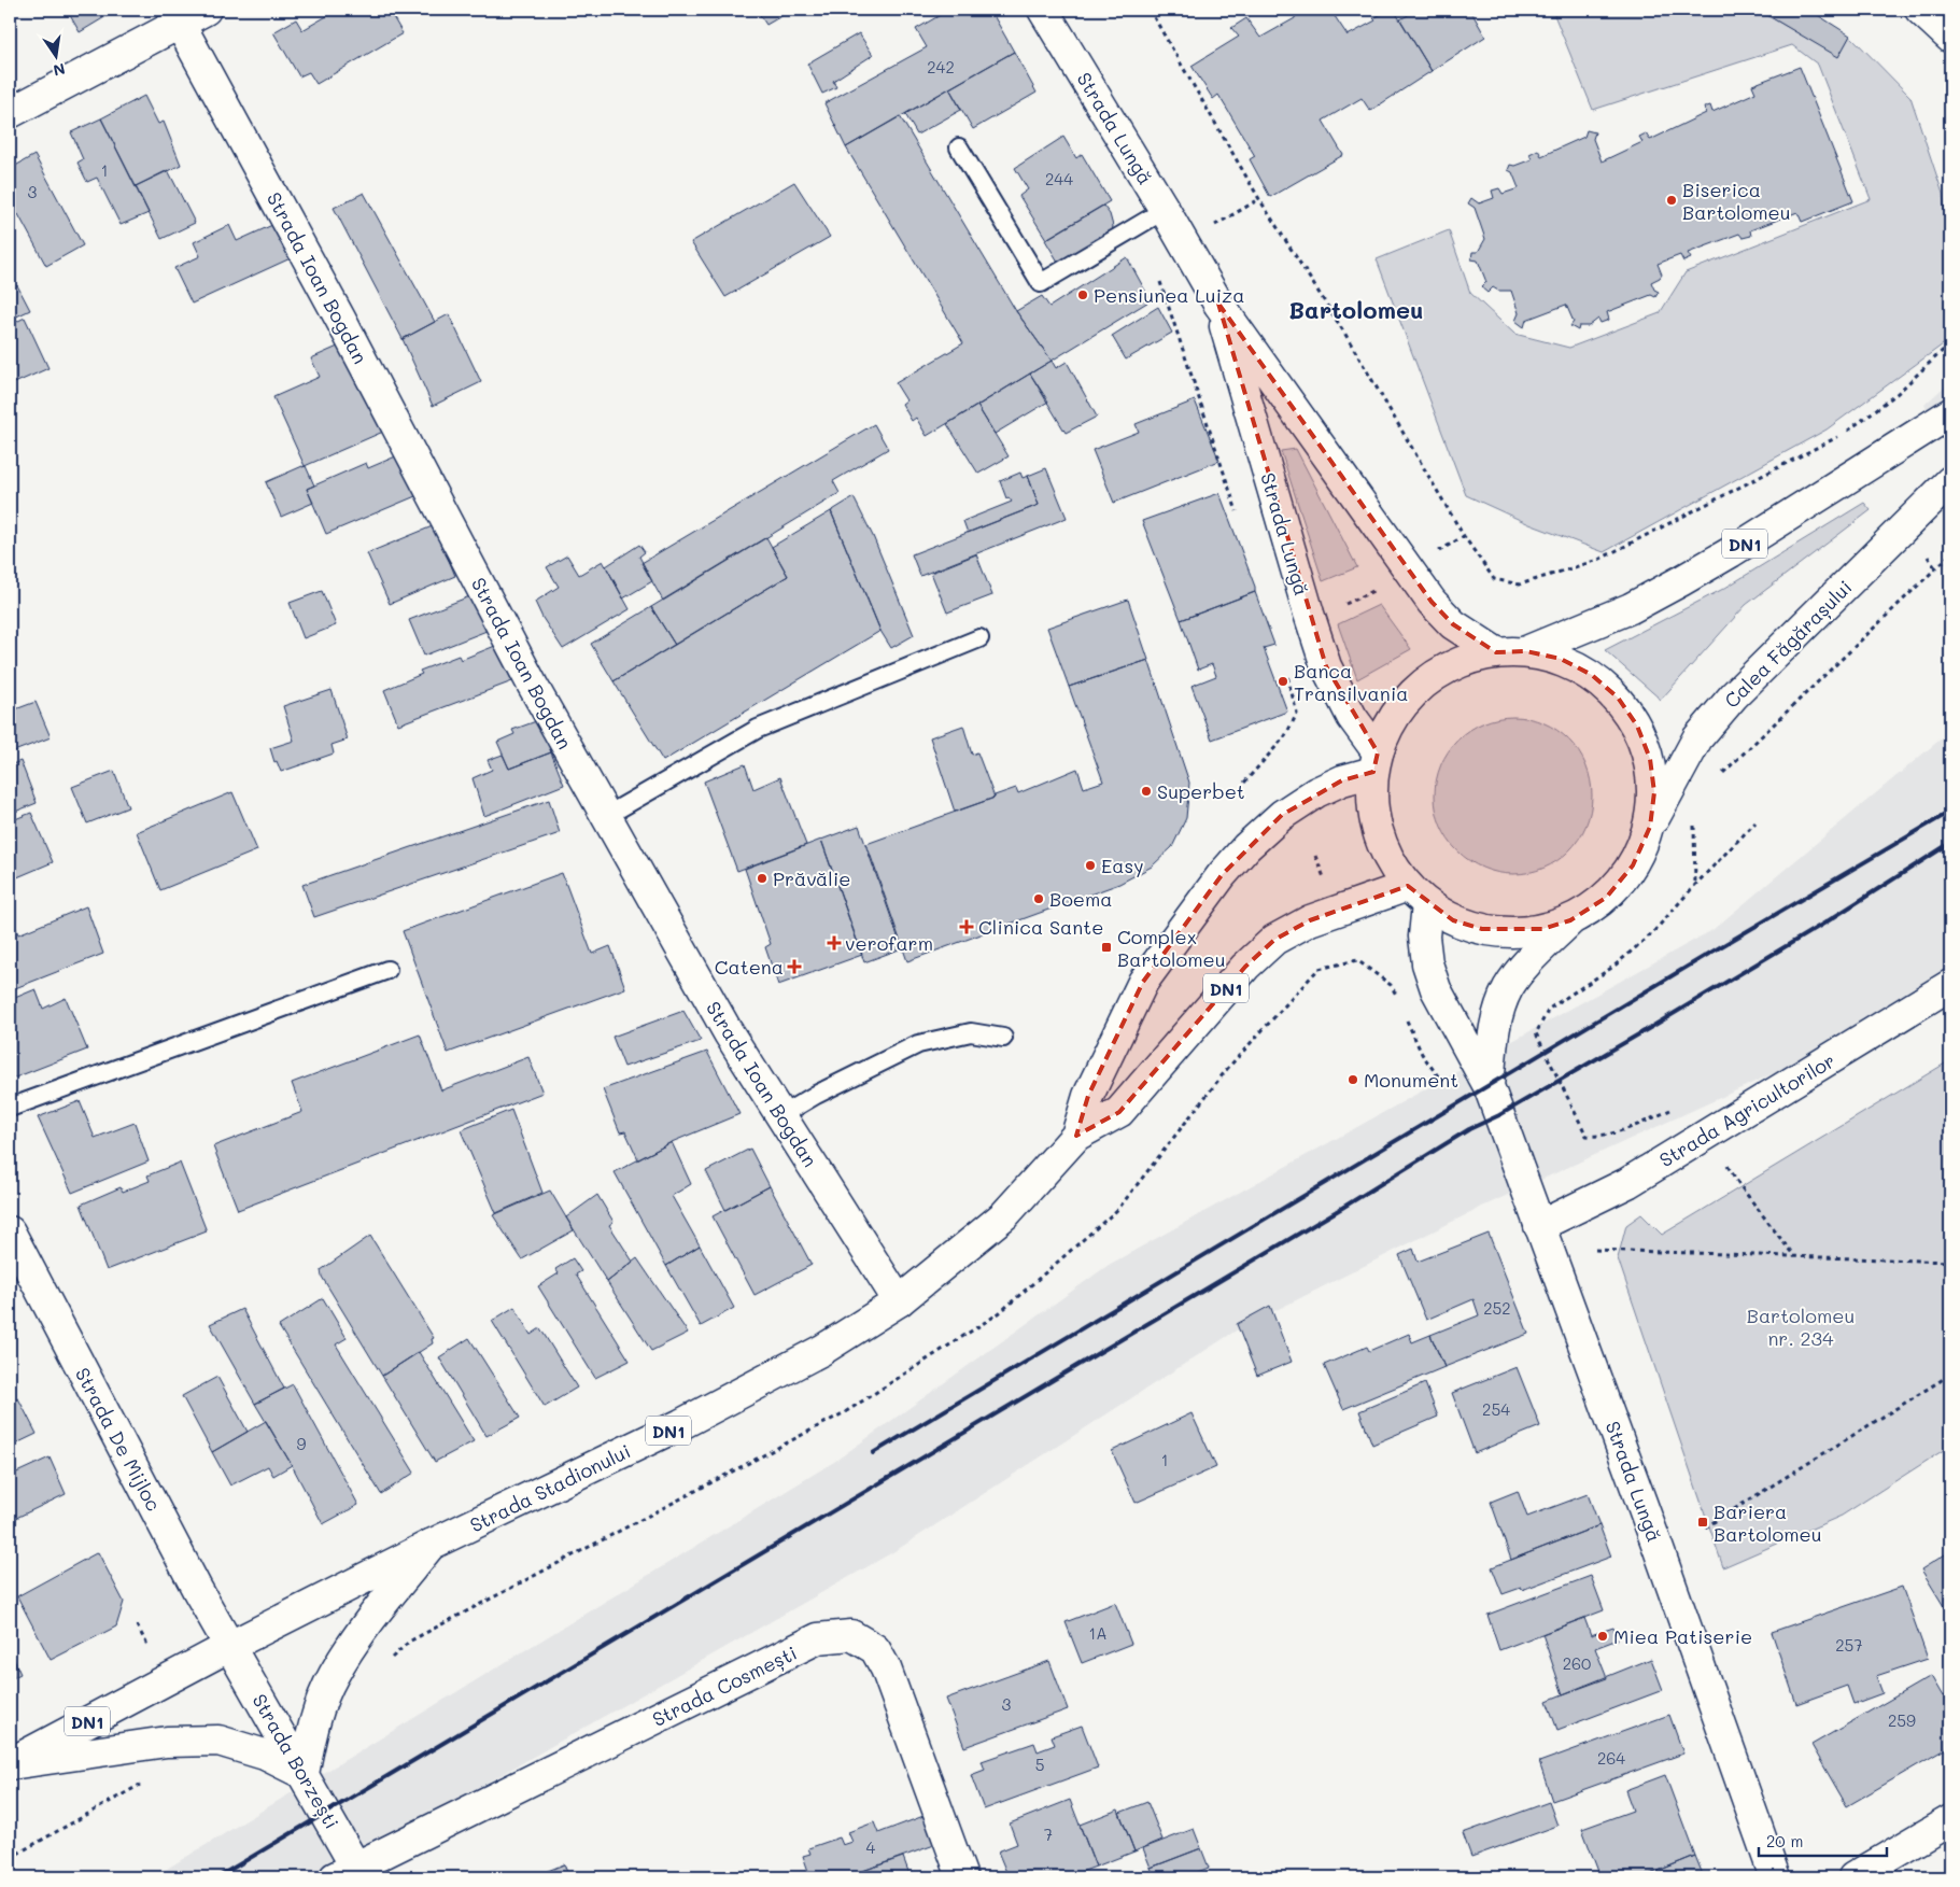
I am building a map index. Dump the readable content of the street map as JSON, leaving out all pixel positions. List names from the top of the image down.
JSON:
{
  "streets": {
    "main road": [
      "Strada Lungă",
      "Strada Ioan Bogdan",
      "DN1",
      "Calea Făgărașului",
      "Strada Agricultorilor",
      "Strada De Mijloc",
      "Strada Stadionului",
      "Strada Cosmești",
      "Strada Borzești"
    ]
  },
  "crossings": [
    ["Strada Lungă", "DN1"],
    ["Strada Lungă", "Strada Agricultorilor"],
    ["Strada Lungă", "Strada Stadionului"],
    ["Strada Ioan Bogdan", "Strada Stadionului"],
    ["DN1", "Calea Făgărașului"],
    ["DN1", "Strada Stadionului"],
    ["Strada De Mijloc", "Strada Stadionului"],
    ["Strada De Mijloc", "Strada Borzești"],
    ["Strada Stadionului", "Strada Borzești"],
    ["Strada Cosmești", "Strada Borzești"]
  ],
  "districts": ["Bartolomeu"],
  "parks": ["Bartolomeu nr. 234"],
  "places": {
    "other": [
      "Biserica Bartolomeu",
      "Pensiunea Luiza",
      "Banca Transilvania",
      "Superbet",
      "Easy",
      "Prăvălie",
      "Boema",
      "Monument",
      "Miea Patiserie"
    ],
    "health": ["Clinica Sante", "verofarm", "Catena"],
    "transit": ["Complex Bartolomeu", "Bariera Bartolomeu"]
  },
  "house_numbers": [
    "242",
    "1",
    "244",
    "3",
    "252",
    "254",
    "9",
    "1",
    "1A",
    "257",
    "260",
    "3",
    "259",
    "264",
    "5",
    "7",
    "4"
  ],
  "scale_bar": "20 m",
  "north": "bottom"
}
